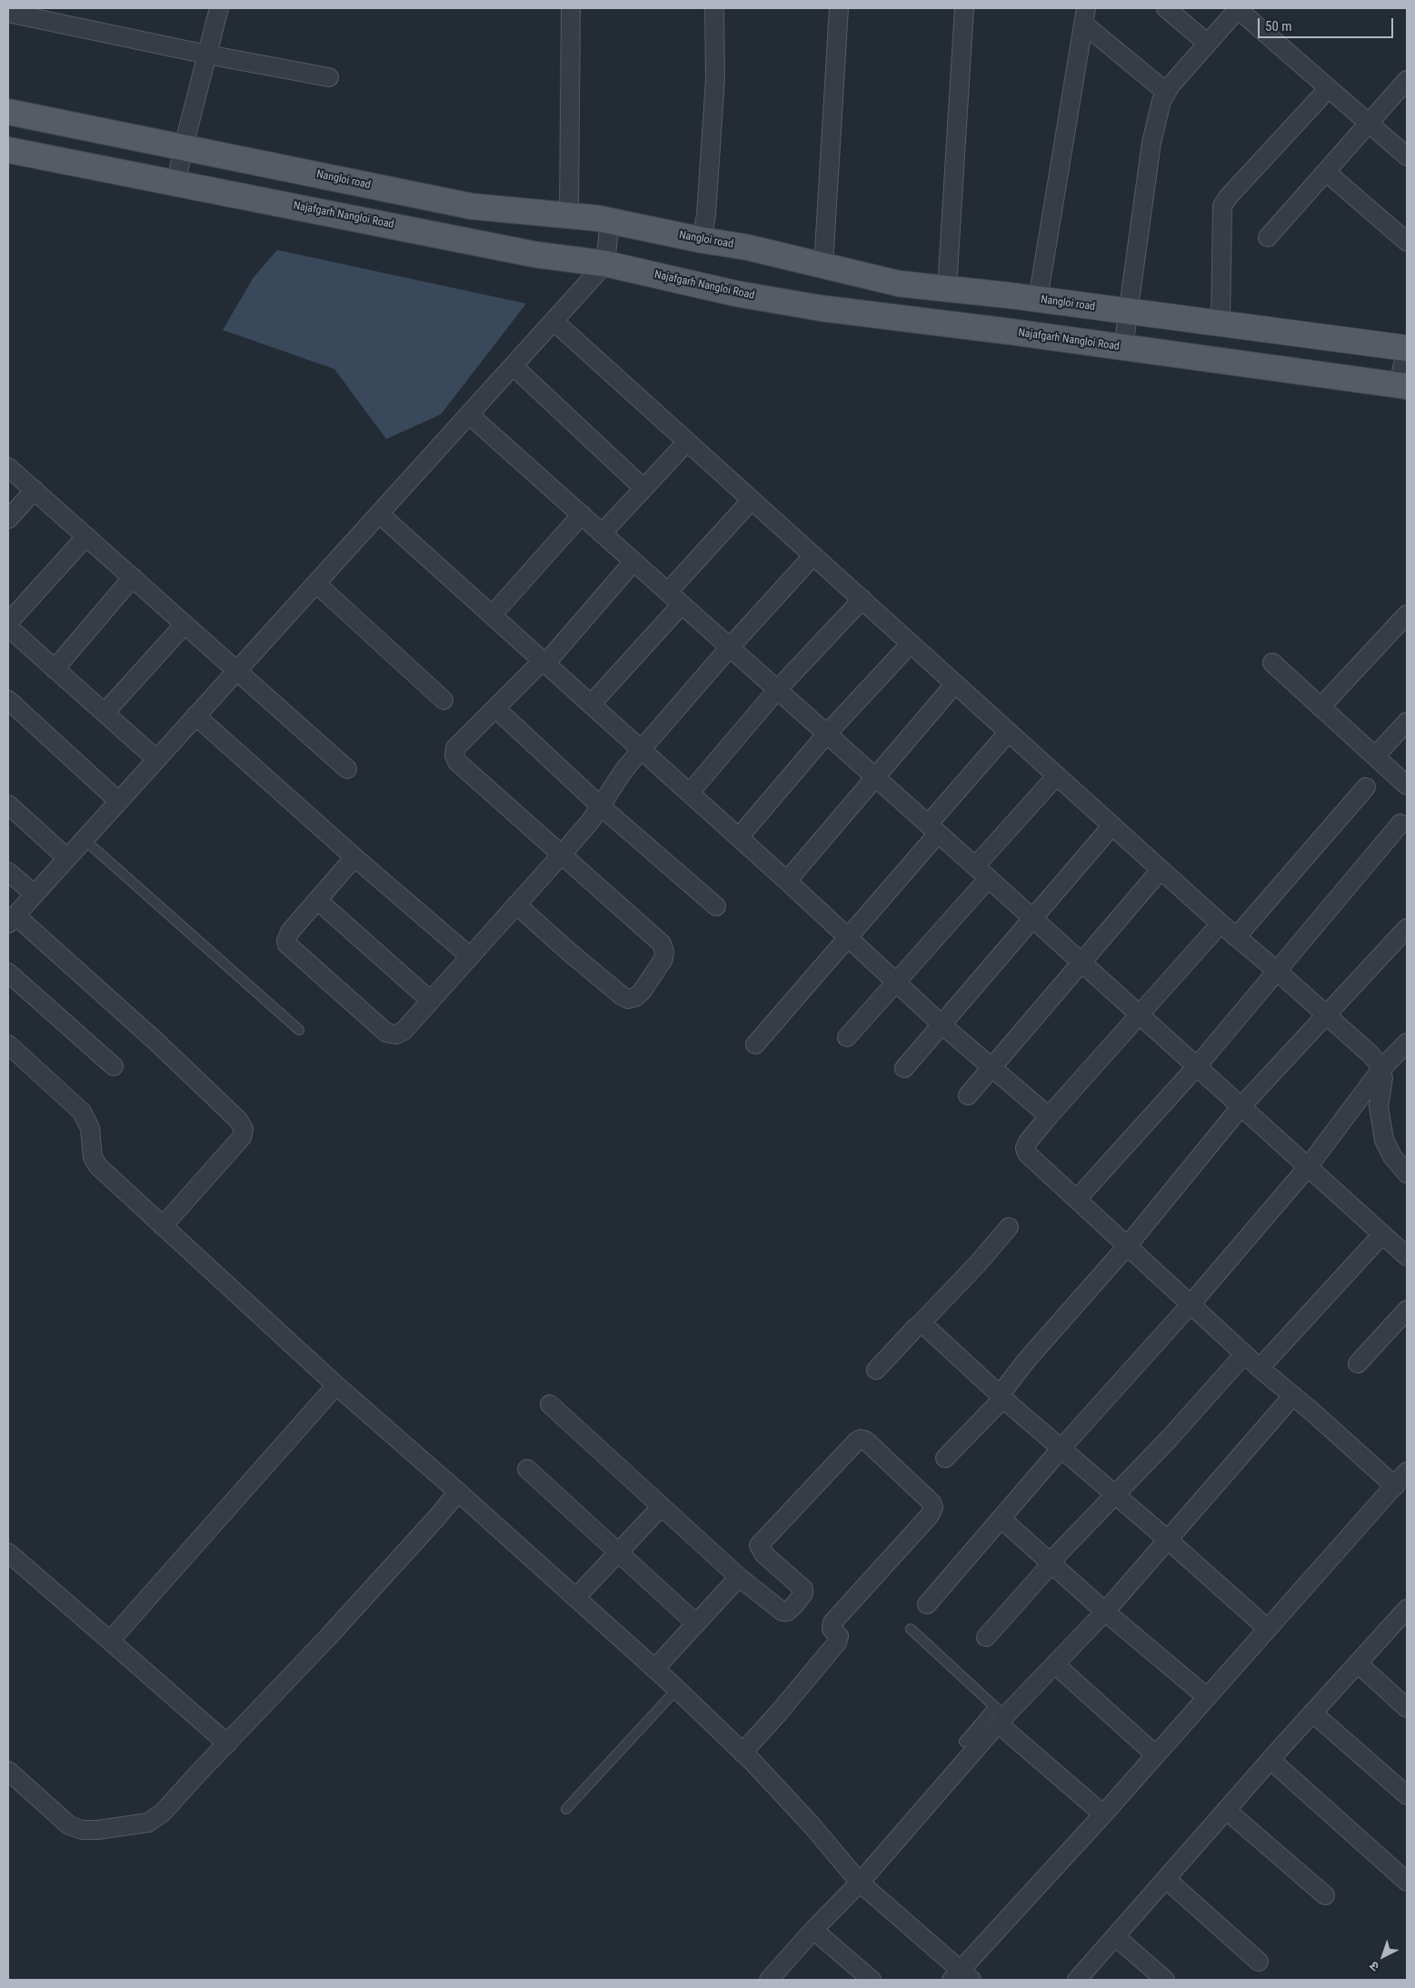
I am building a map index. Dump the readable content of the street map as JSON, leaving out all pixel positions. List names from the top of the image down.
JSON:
{
  "streets": {
    "main road": ["Nangloi road", "Najafgarh Nangloi Road"]
  },
  "scale_bar": "50 m",
  "north": "bottom left"
}
